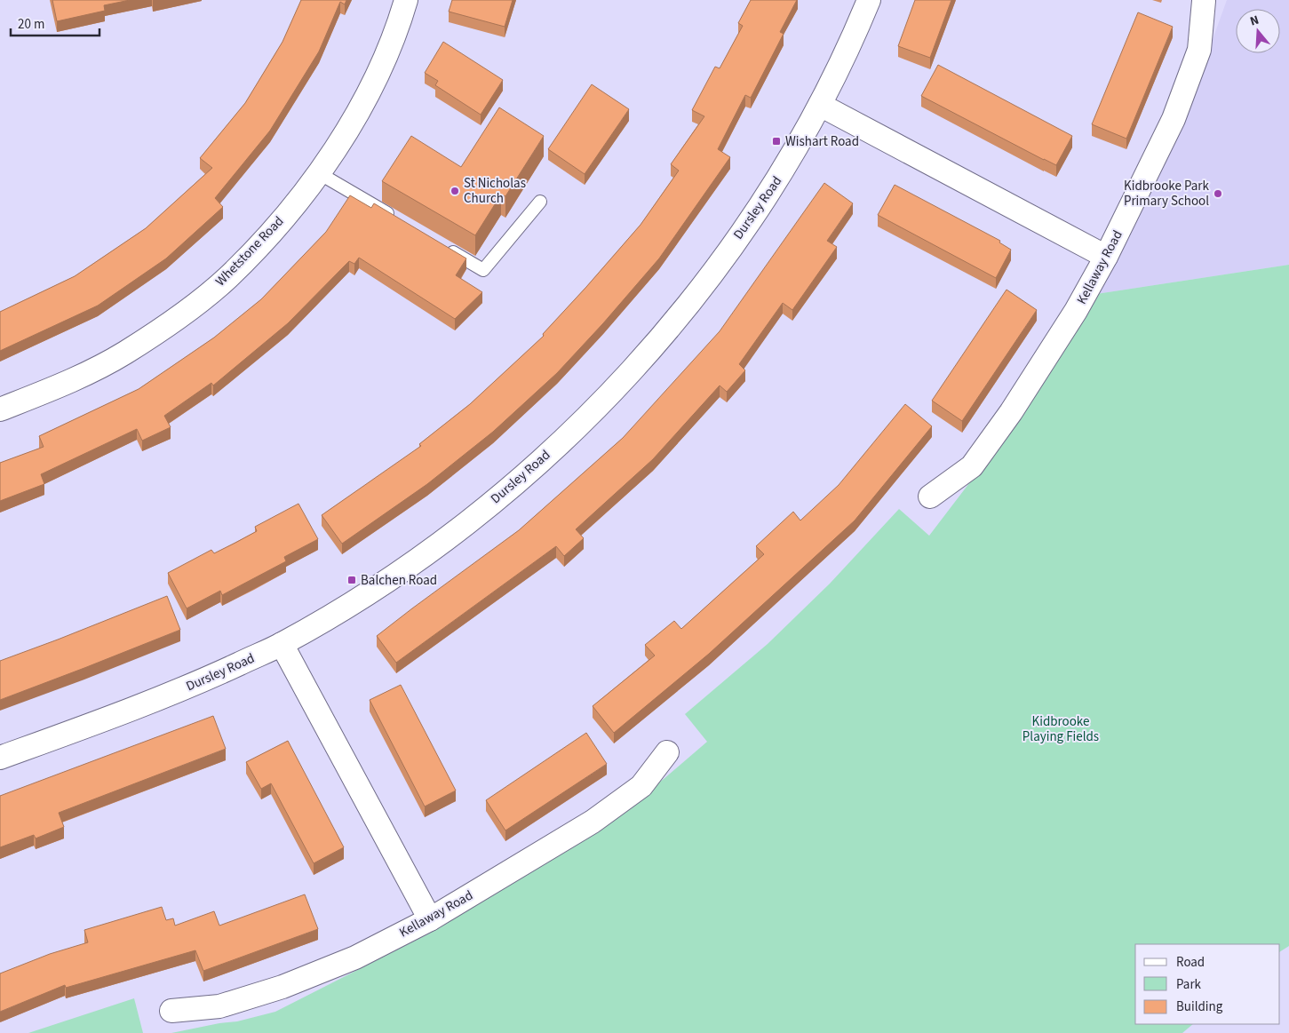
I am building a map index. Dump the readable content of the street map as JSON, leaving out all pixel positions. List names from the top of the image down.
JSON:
{
  "streets": {
    "street": ["Dursley Road", "Whetstone Road", "Kellaway Road"]
  },
  "parks": ["Kidbrooke Playing Fields"],
  "places": {
    "transit": ["Wishart Road", "Balchen Road"],
    "other": ["St Nicholas Church", "Kidbrooke Park Primary School"]
  },
  "legend": ["Road", "Park", "Building"],
  "scale_bar": "20 m",
  "north": "top"
}
